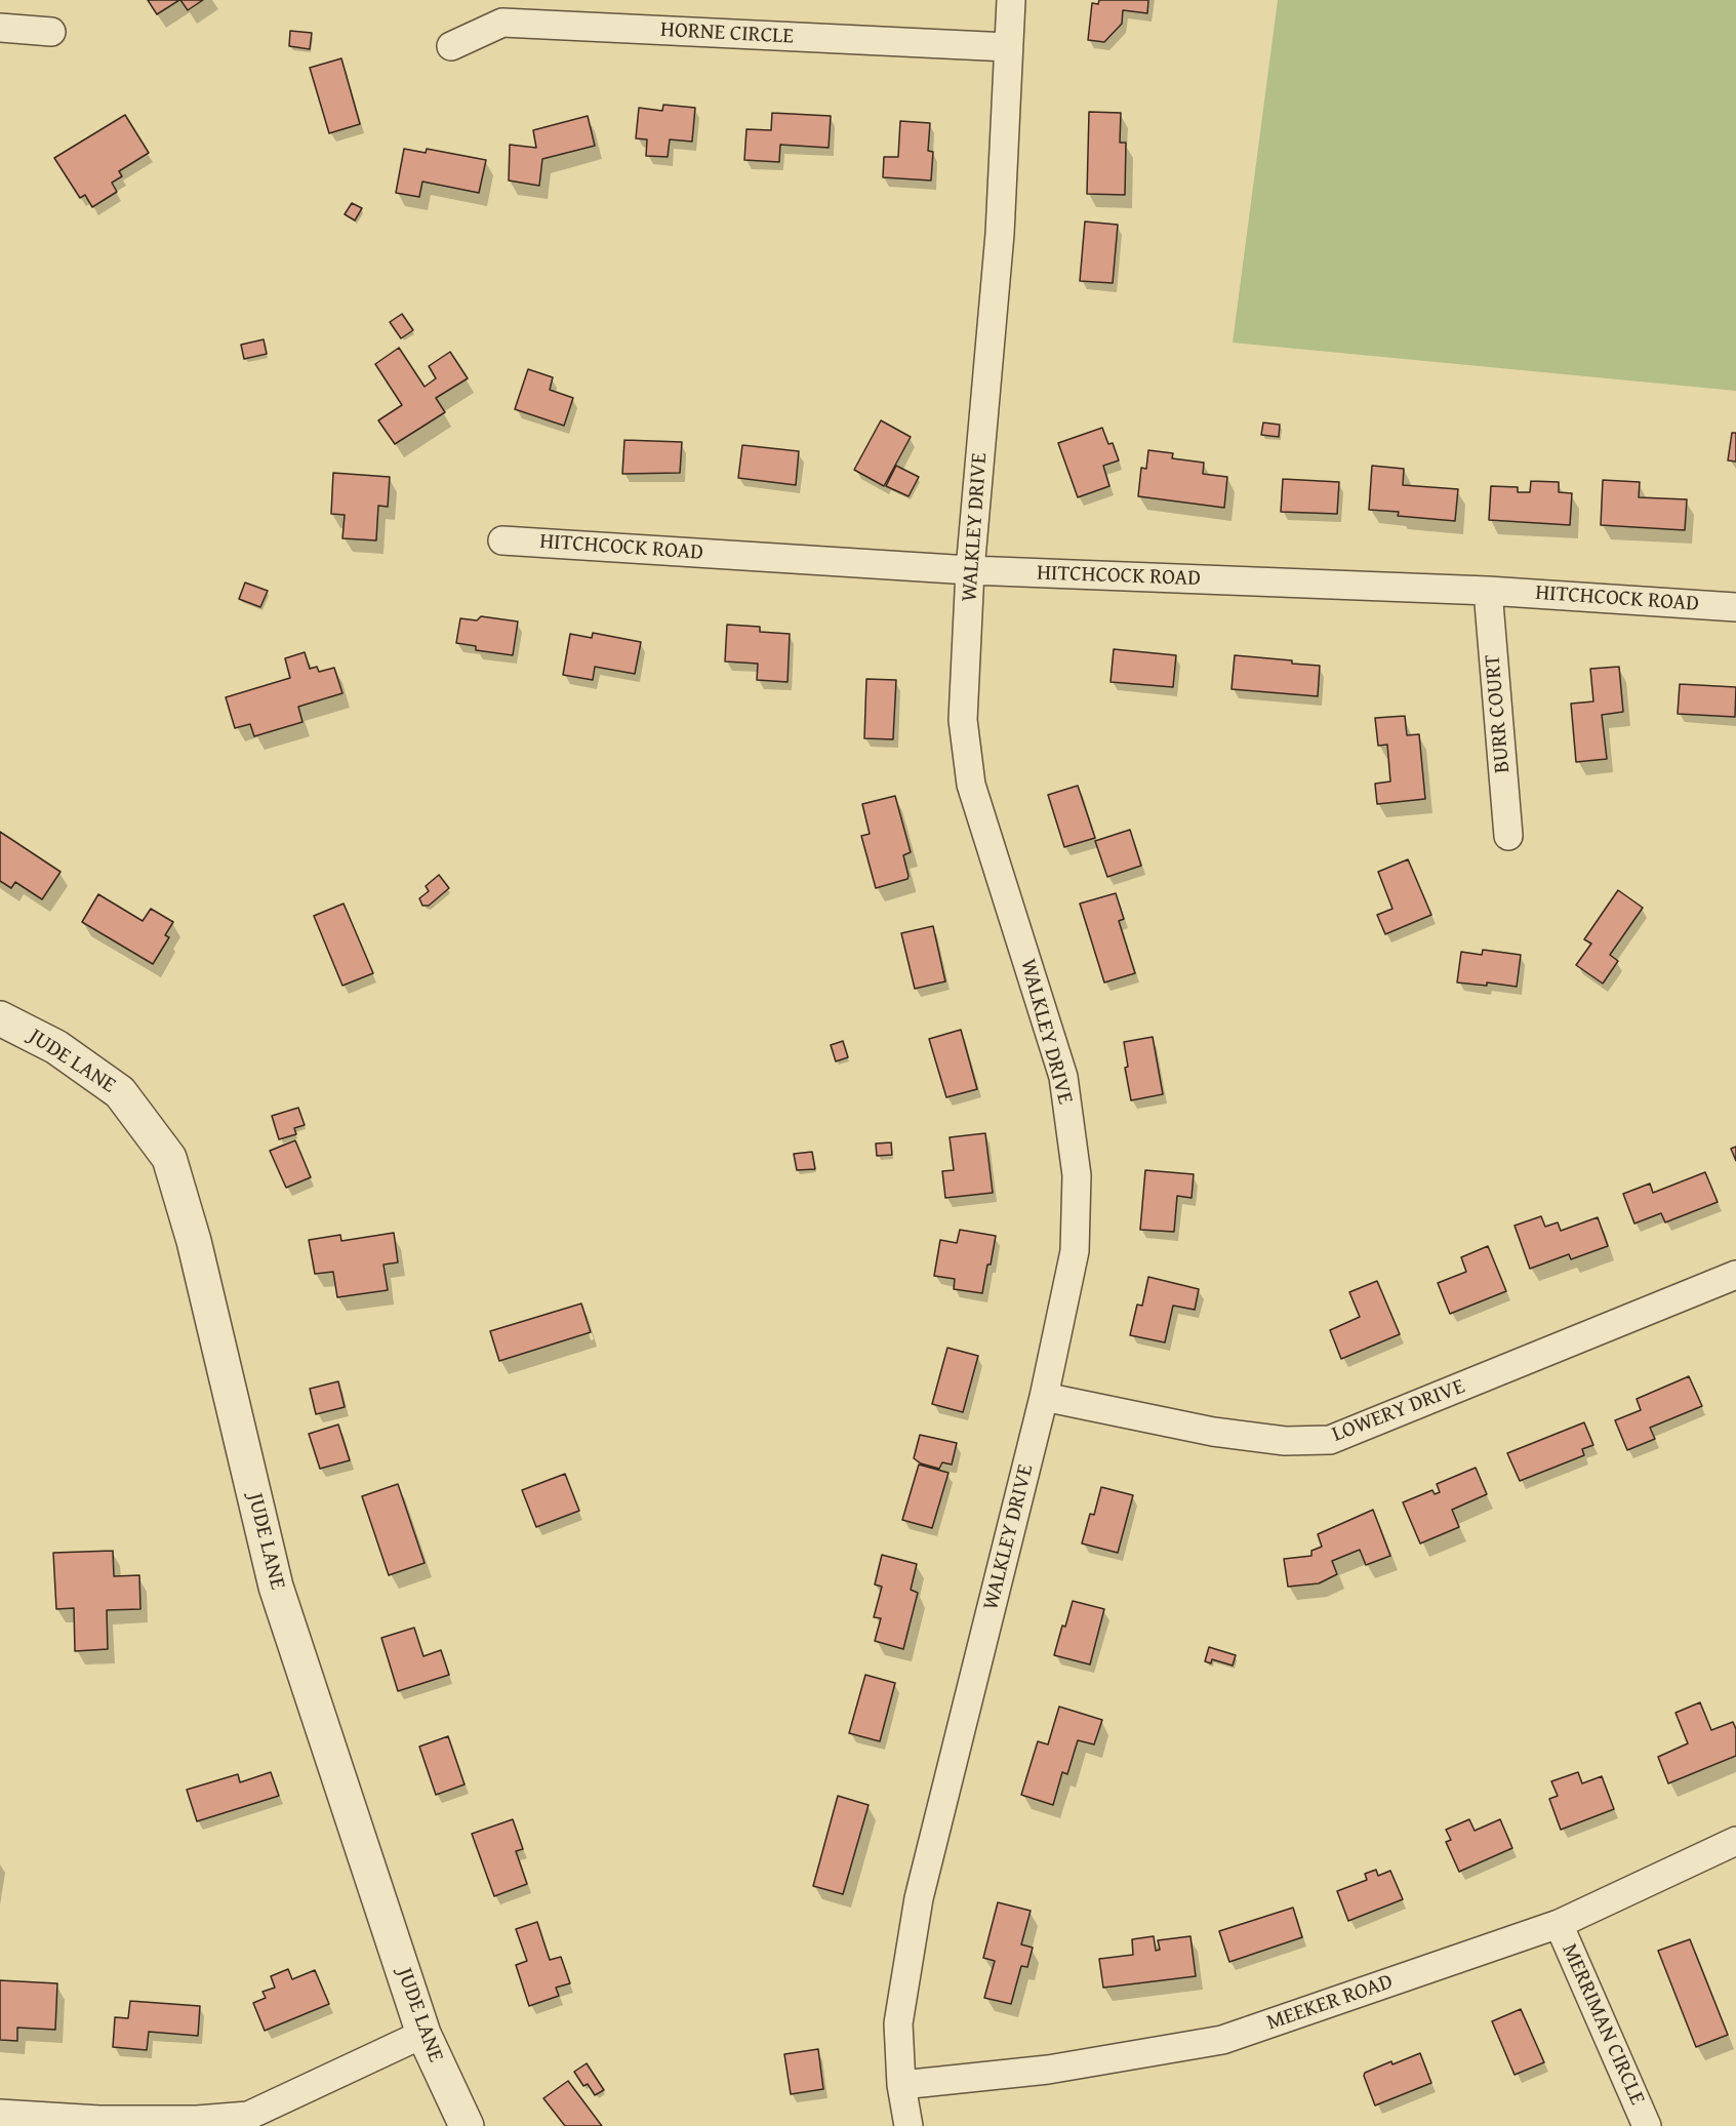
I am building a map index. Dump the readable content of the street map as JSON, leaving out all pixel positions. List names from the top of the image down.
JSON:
{
  "streets": {
    "street": [
      "HORNE CIRCLE",
      "WALKLEY DRIVE",
      "HITCHCOCK ROAD",
      "BURR COURT",
      "JUDE LANE",
      "LOWERY DRIVE",
      "MEEKER ROAD",
      "MERRIMAN CIRCLE"
    ]
  },
  "crossings": [
    ["HORNE CIRCLE", "WALKLEY DRIVE"],
    ["WALKLEY DRIVE", "HITCHCOCK ROAD"],
    ["WALKLEY DRIVE", "LOWERY DRIVE"],
    ["WALKLEY DRIVE", "MEEKER ROAD"],
    ["HITCHCOCK ROAD", "BURR COURT"],
    ["MEEKER ROAD", "MERRIMAN CIRCLE"]
  ]
}
